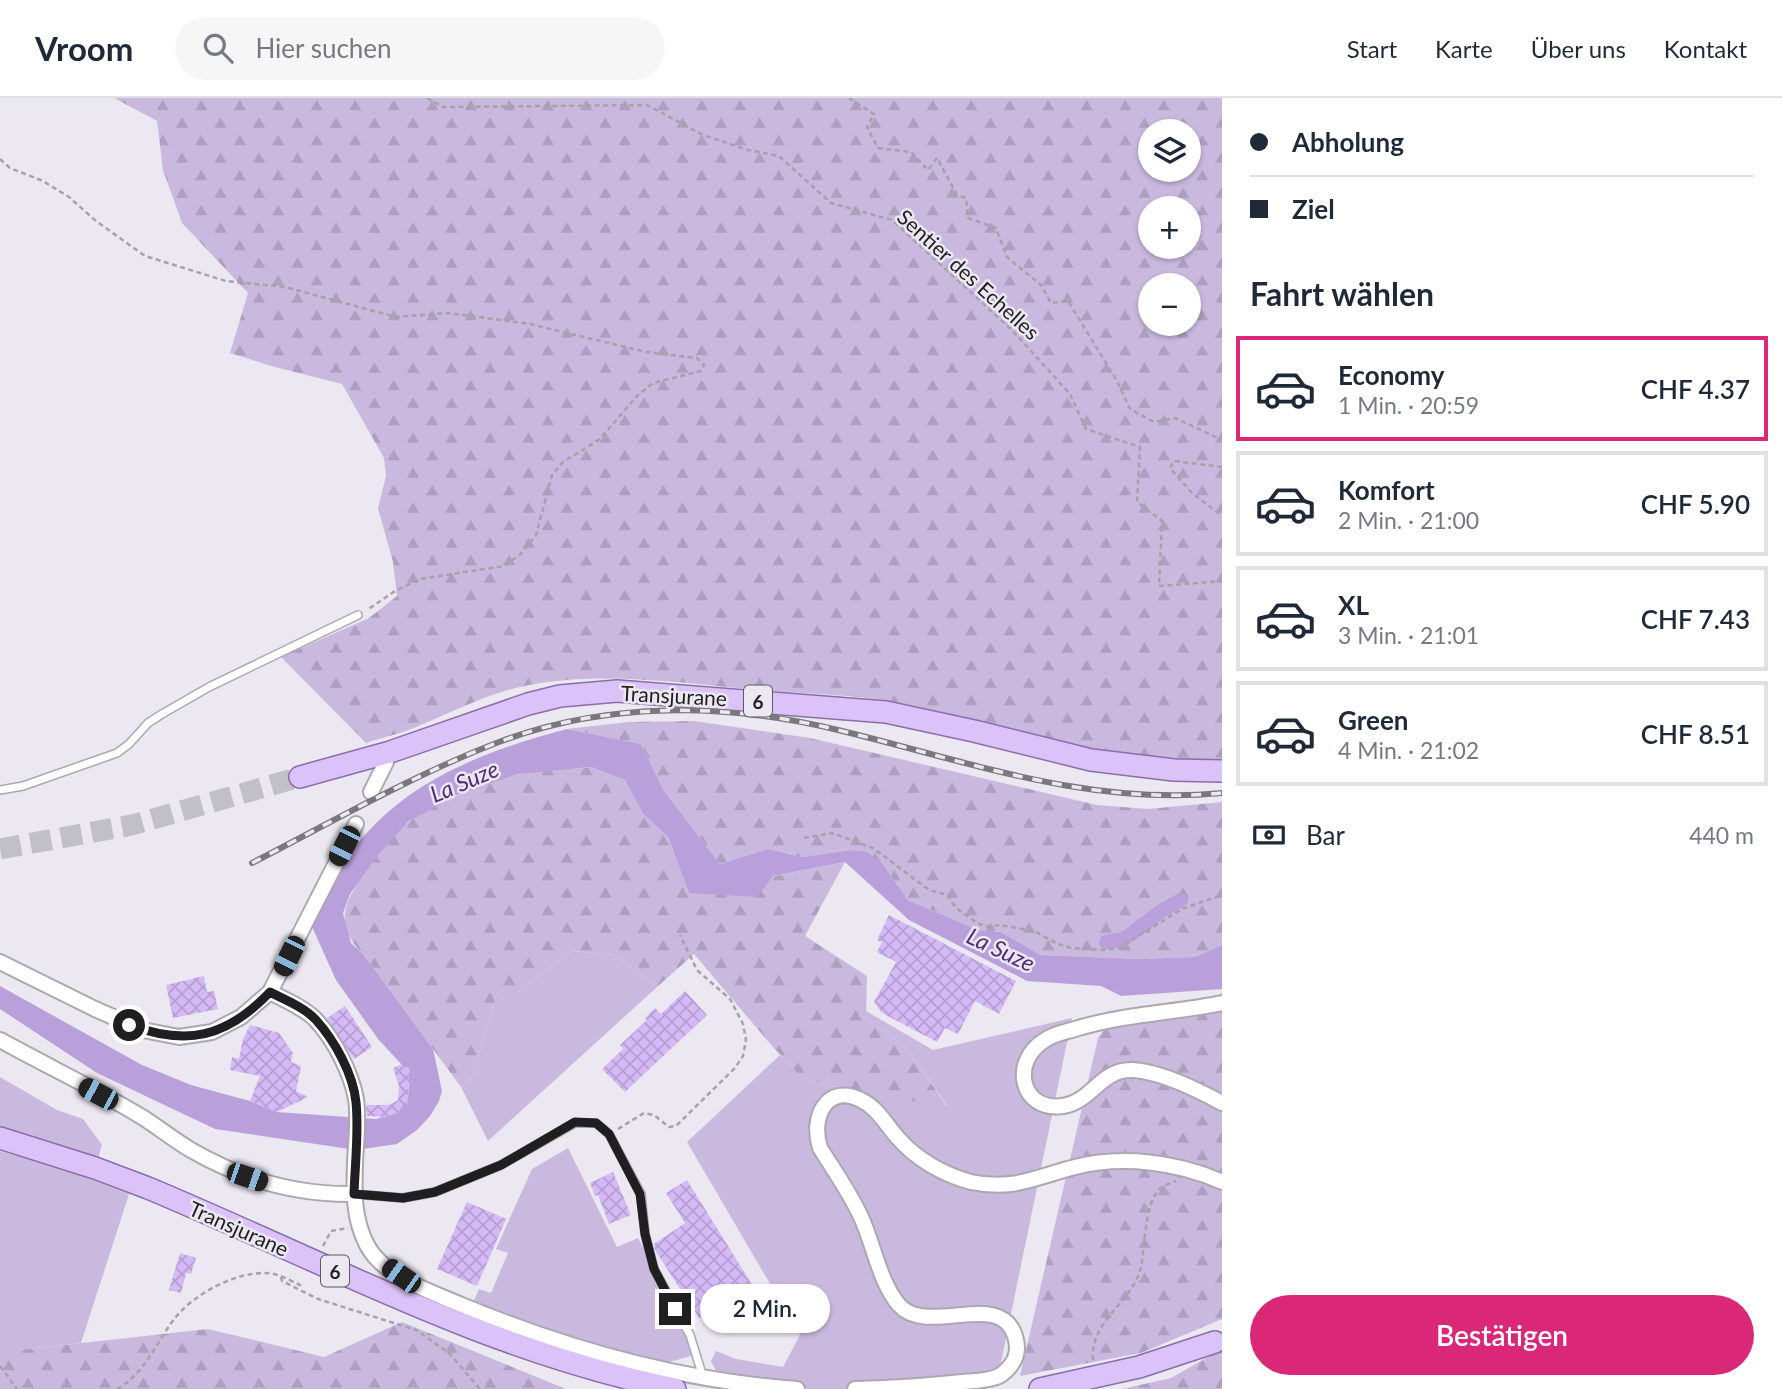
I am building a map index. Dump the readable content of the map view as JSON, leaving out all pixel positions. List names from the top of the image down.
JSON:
{
  "streets": {
    "main road": ["Transjurane", "6"],
    "path": ["Sentier des Echelles"]
  },
  "water": ["La Suze"],
  "page": {
    "header": "Vroom",
    "search": "Hier suchen",
    "nav": [
      "Start",
      "Karte",
      "Über uns",
      "Kontakt"
    ],
    "banner": ["Abholung", "Ziel"],
    "map_buttons": ["+", "−"],
    "heading": "Fahrt wählen",
    "list": [
      {
        "name": "Economy",
        "note": "1 Min. · 20:59",
        "value": "CHF 4.37"
      },
      {
        "name": "Komfort",
        "note": "2 Min. · 21:00",
        "value": "CHF 5.90"
      },
      {
        "name": "XL",
        "note": "3 Min. · 21:01",
        "value": "CHF 7.43"
      },
      {
        "name": "Green",
        "note": "4 Min. · 21:02",
        "value": "CHF 8.51"
      }
    ],
    "pay": ["Bar", "440 m"],
    "buttons": "Bestätigen",
    "bubble": "2 Min."
  }
}
